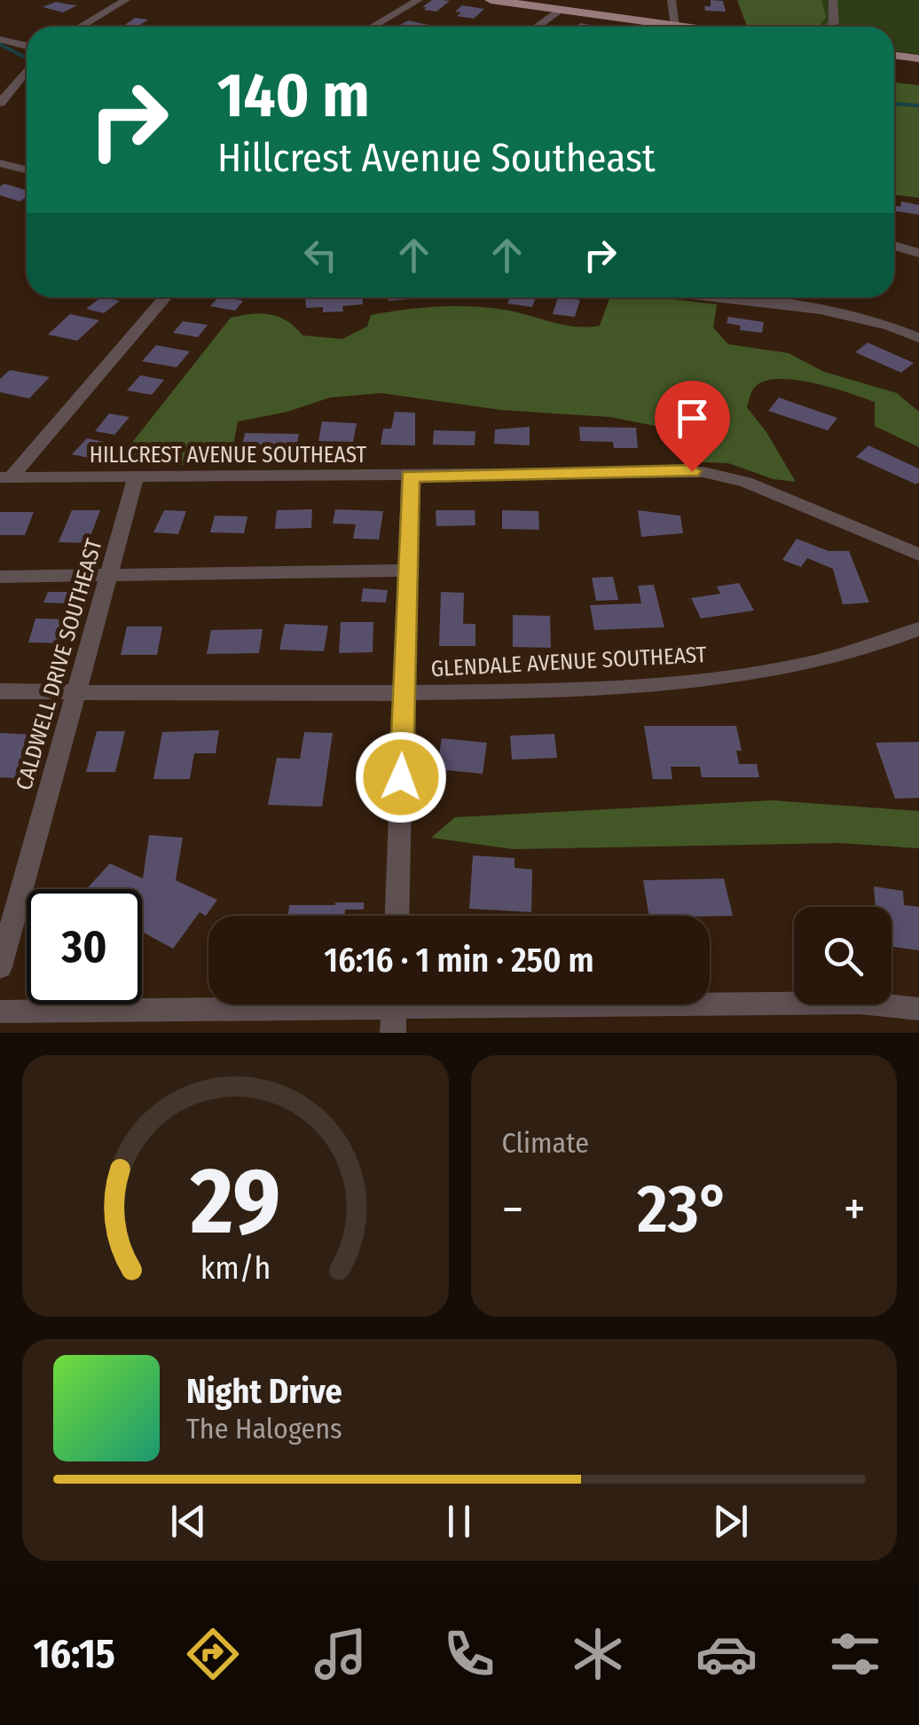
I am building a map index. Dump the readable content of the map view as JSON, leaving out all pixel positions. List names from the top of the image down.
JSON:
{
  "streets": {
    "street": ["HILLCREST AVENUE SOUTHEAST", "GLENDALE AVENUE SOUTHEAST", "CALDWELL DRIVE SOUTHEAST"]
  },
  "crossings": [
    ["HILLCREST AVENUE SOUTHEAST", "CALDWELL DRIVE SOUTHEAST"],
    ["GLENDALE AVENUE SOUTHEAST", "CALDWELL DRIVE SOUTHEAST"]
  ],
  "page": {
    "turn": ["140 m", "Hillcrest Avenue Southeast"],
    "limit": "30",
    "trip": "16:16 · 1 min · 250 m",
    "tile": "Climate",
    "heat": ["−", "23°", "+"],
    "song": ["Night Drive", "The Halogens"],
    "tabs": "16:15",
    "gauge": ["29", "km/h"]
  }
}
